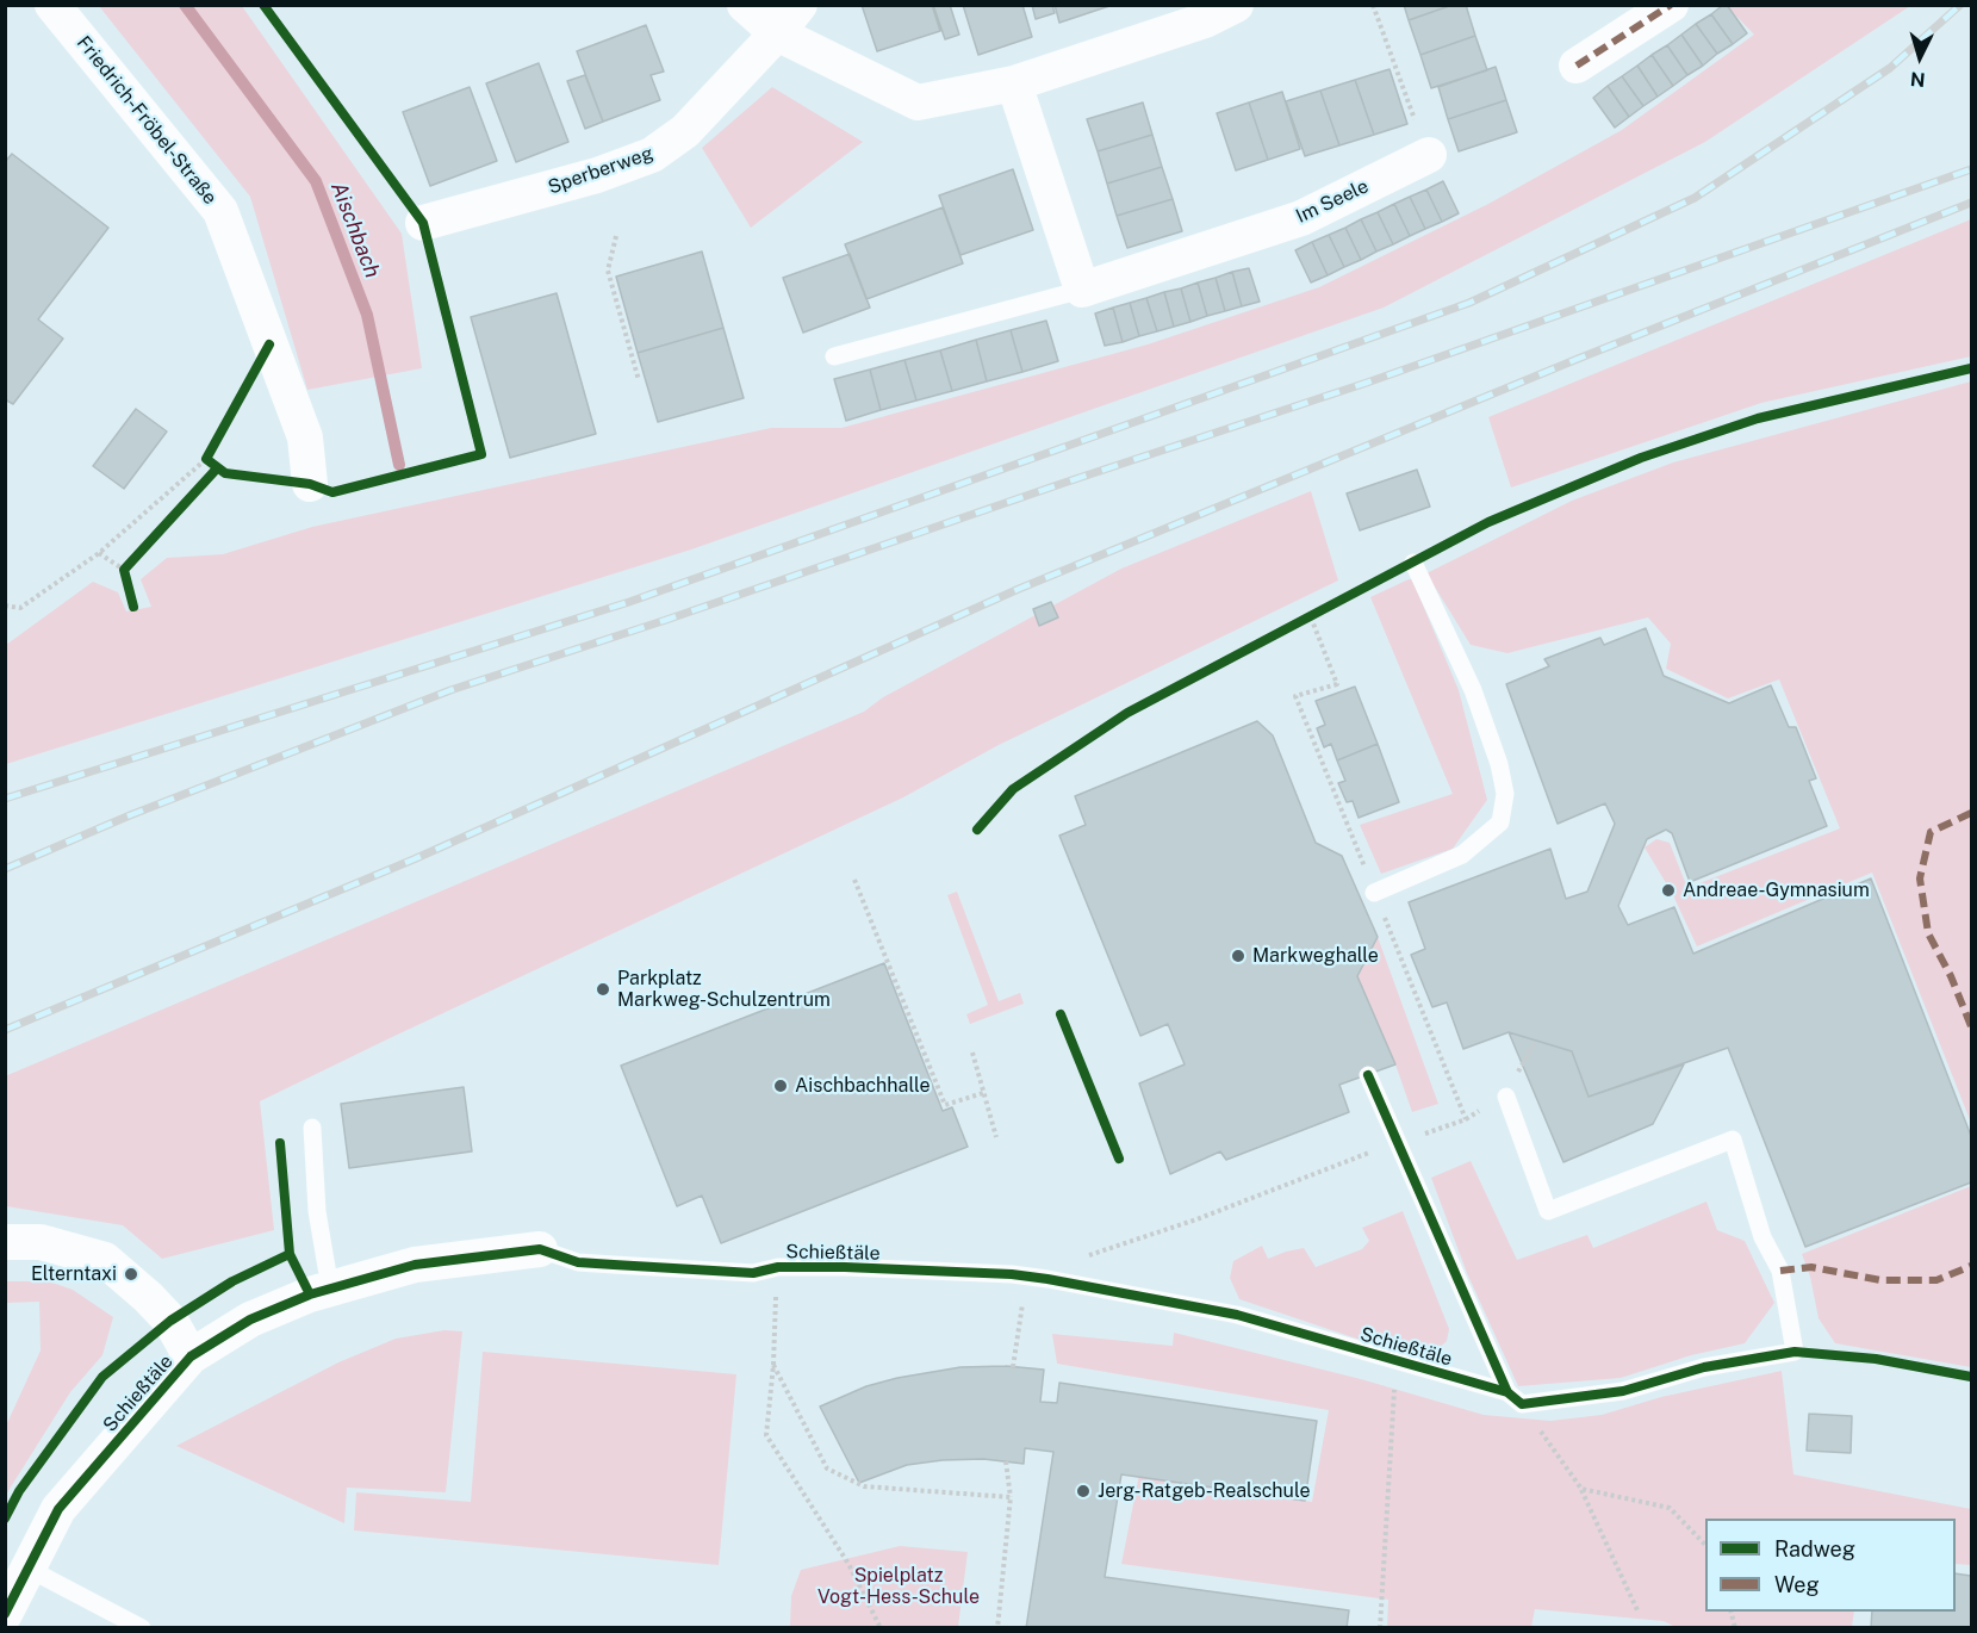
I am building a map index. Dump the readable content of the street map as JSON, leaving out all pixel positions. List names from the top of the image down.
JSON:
{
  "streets": {
    "street": [
      "Friedrich-Fröbel-Straße",
      "Sperberweg",
      "Im Seele",
      "Schießtäle"
    ]
  },
  "water": ["Aischbach"],
  "parks": ["Spielplatz Vogt-Hess-Schule"],
  "places": [
    "Andreae-Gymnasium",
    "Markweghalle",
    "Parkplatz Markweg-Schulzentrum",
    "Aischbachhalle",
    "Elterntaxi",
    "Jerg-Ratgeb-Realschule"
  ],
  "legend": ["Radweg", "Weg"],
  "north": "bottom"
}
